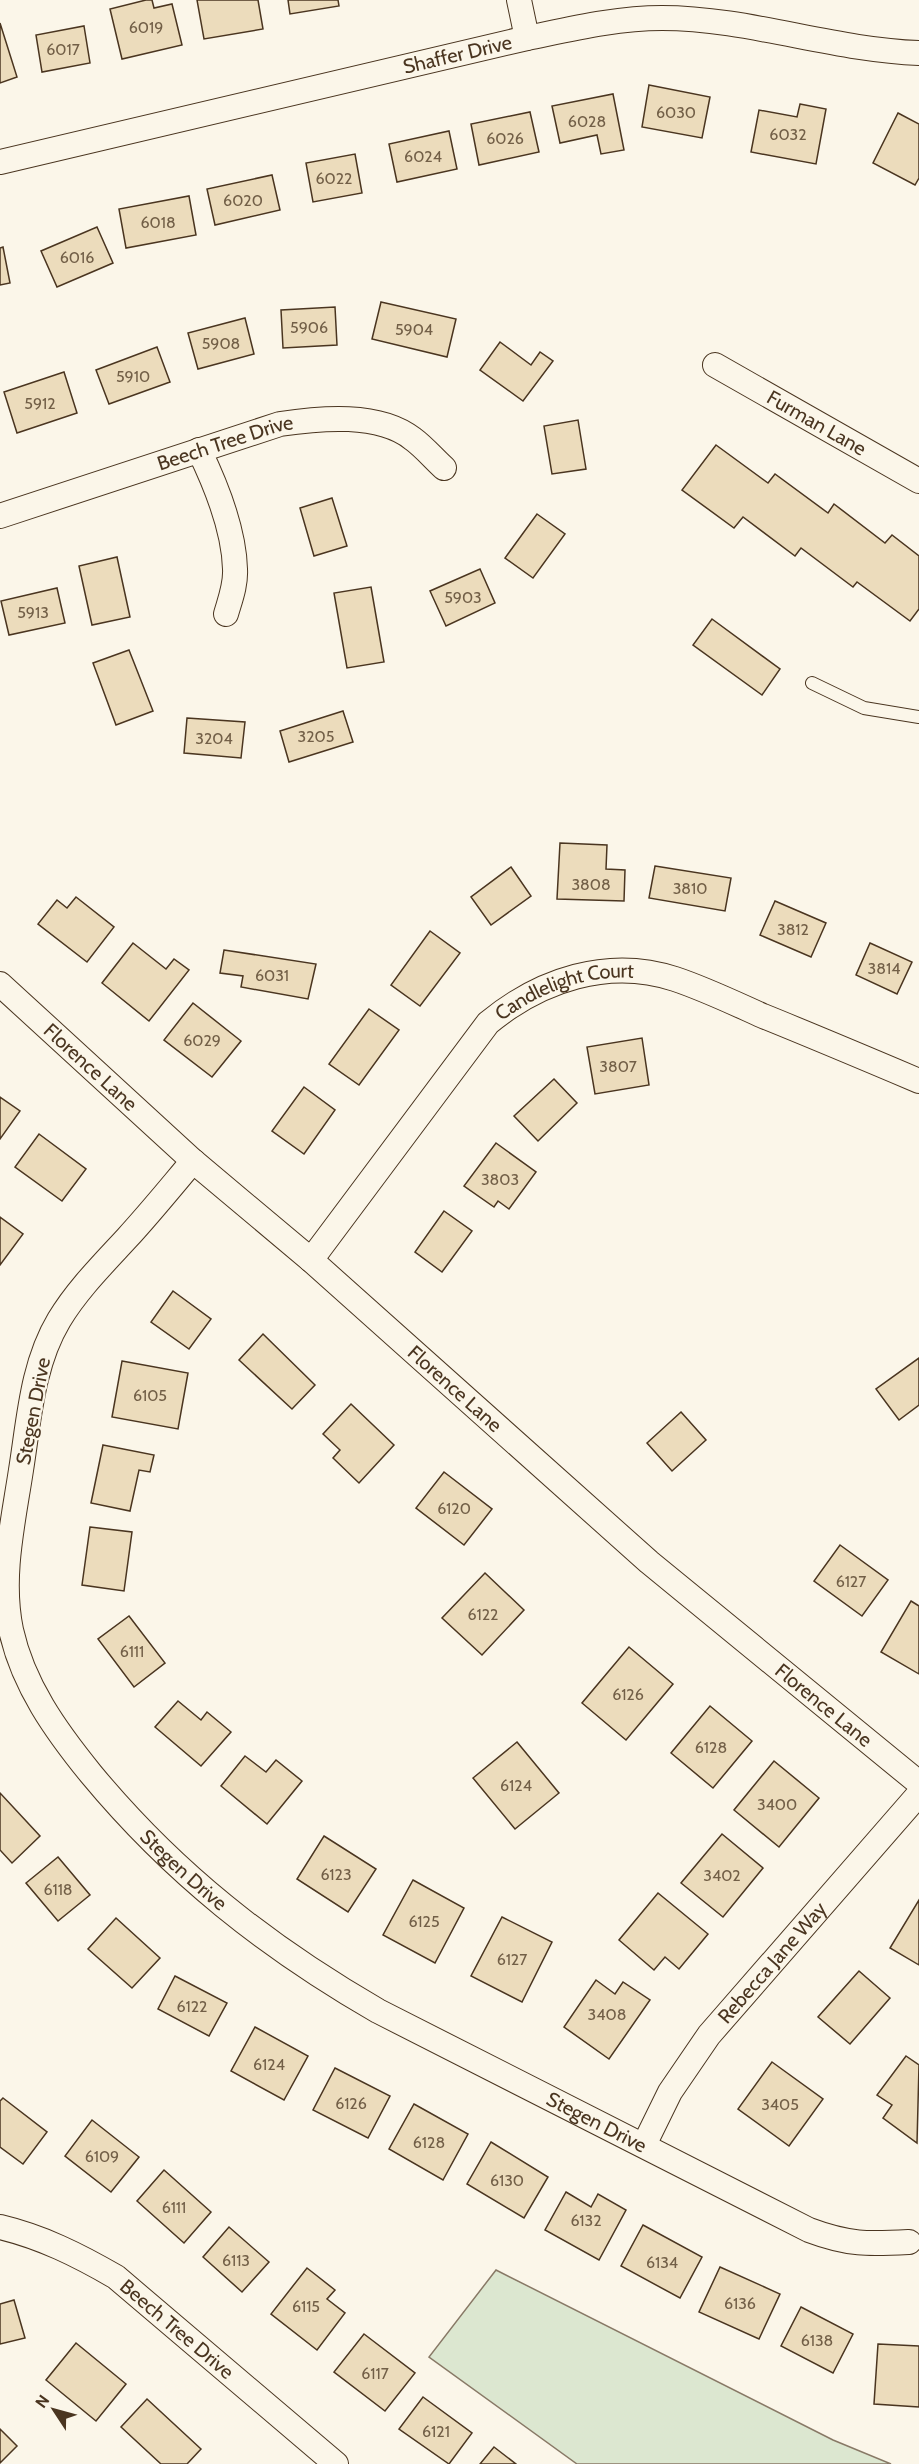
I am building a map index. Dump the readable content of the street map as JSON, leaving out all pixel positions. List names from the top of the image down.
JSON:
{
  "streets": {
    "street": [
      "Shaffer Drive",
      "Furman Lane",
      "Beech Tree Drive",
      "Candlelight Court",
      "Florence Lane",
      "Stegen Drive",
      "Rebecca Jane Way"
    ]
  },
  "crossings": [
    ["Candlelight Court", "Florence Lane"],
    ["Florence Lane", "Stegen Drive"],
    ["Stegen Drive", "Rebecca Jane Way"]
  ],
  "house_numbers": [
    "6019",
    "6017",
    "6030",
    "6028",
    "6032",
    "6026",
    "6024",
    "6022",
    "6020",
    "6018",
    "6016",
    "5906",
    "5904",
    "5908",
    "5910",
    "5912",
    "5903",
    "5913",
    "3205",
    "3204",
    "3808",
    "3810",
    "3812",
    "3814",
    "6031",
    "6029",
    "3807",
    "3803",
    "6105",
    "6120",
    "6127",
    "6122",
    "6111",
    "6126",
    "6128",
    "6124",
    "3400",
    "6123",
    "3402",
    "6118",
    "6125",
    "6127",
    "6122",
    "3408",
    "6124",
    "6126",
    "3405",
    "6128",
    "6109",
    "6130",
    "6111",
    "6132",
    "6113",
    "6134",
    "6136",
    "6115",
    "6138",
    "6117",
    "6121"
  ],
  "north": "top left"
}
